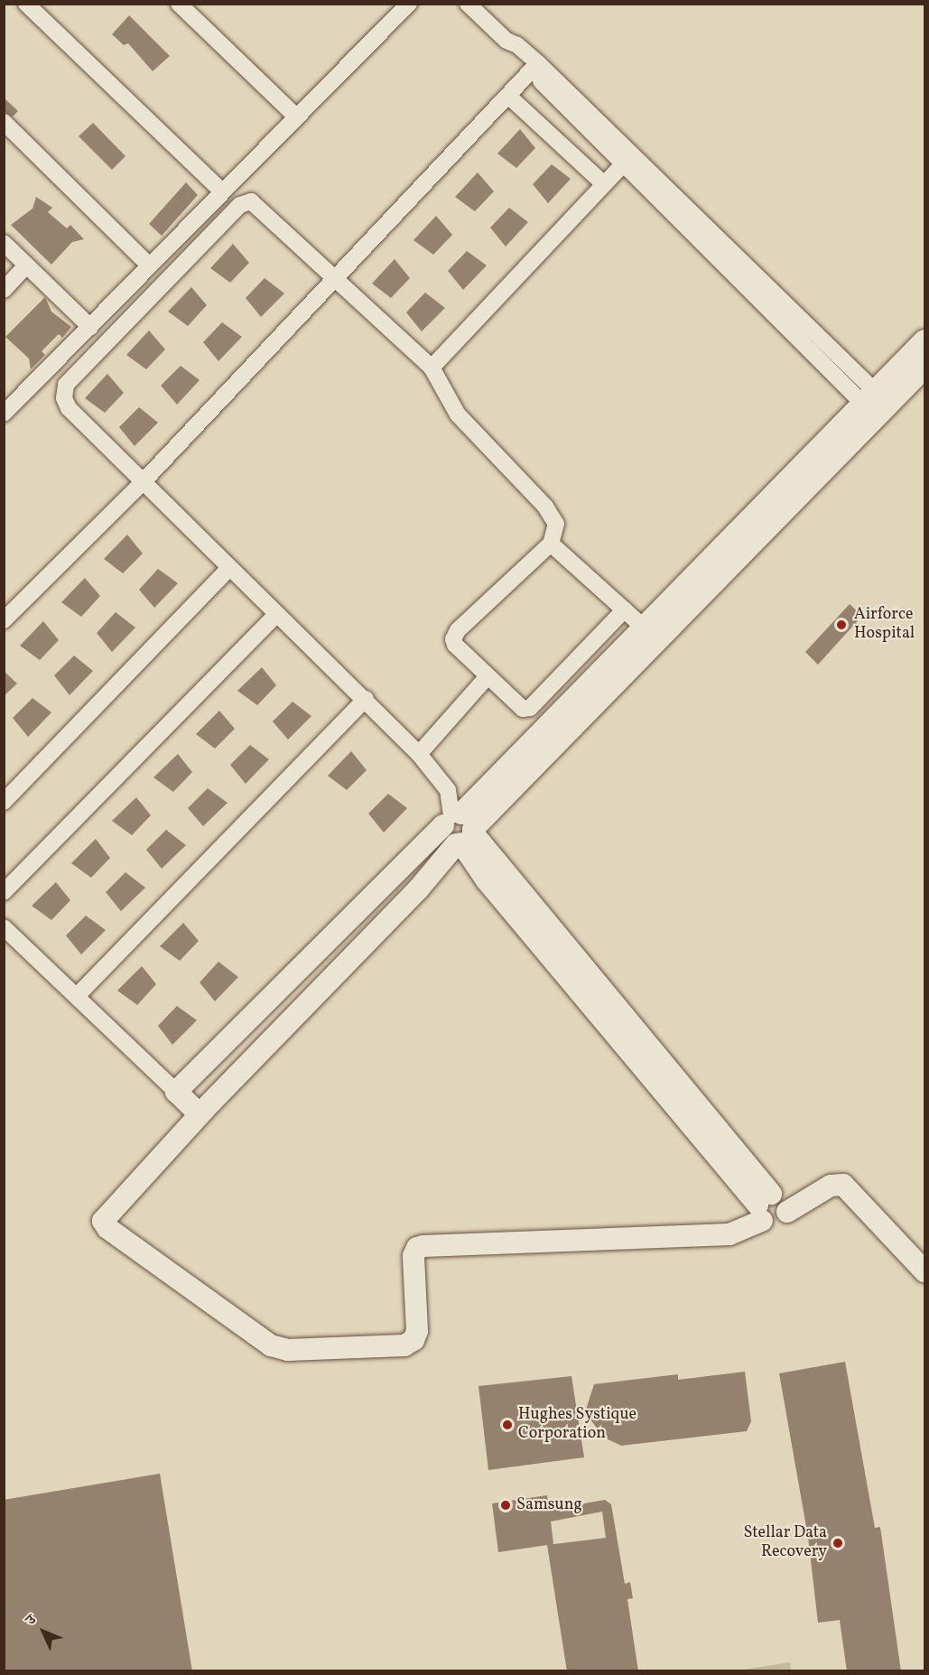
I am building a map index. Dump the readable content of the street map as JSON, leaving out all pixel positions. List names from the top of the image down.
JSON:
{
  "places": [
    "Airforce Hospital",
    "Hughes Systique Corporation",
    "Samsung",
    "Stellar Data Recovery"
  ],
  "north": "top left"
}
